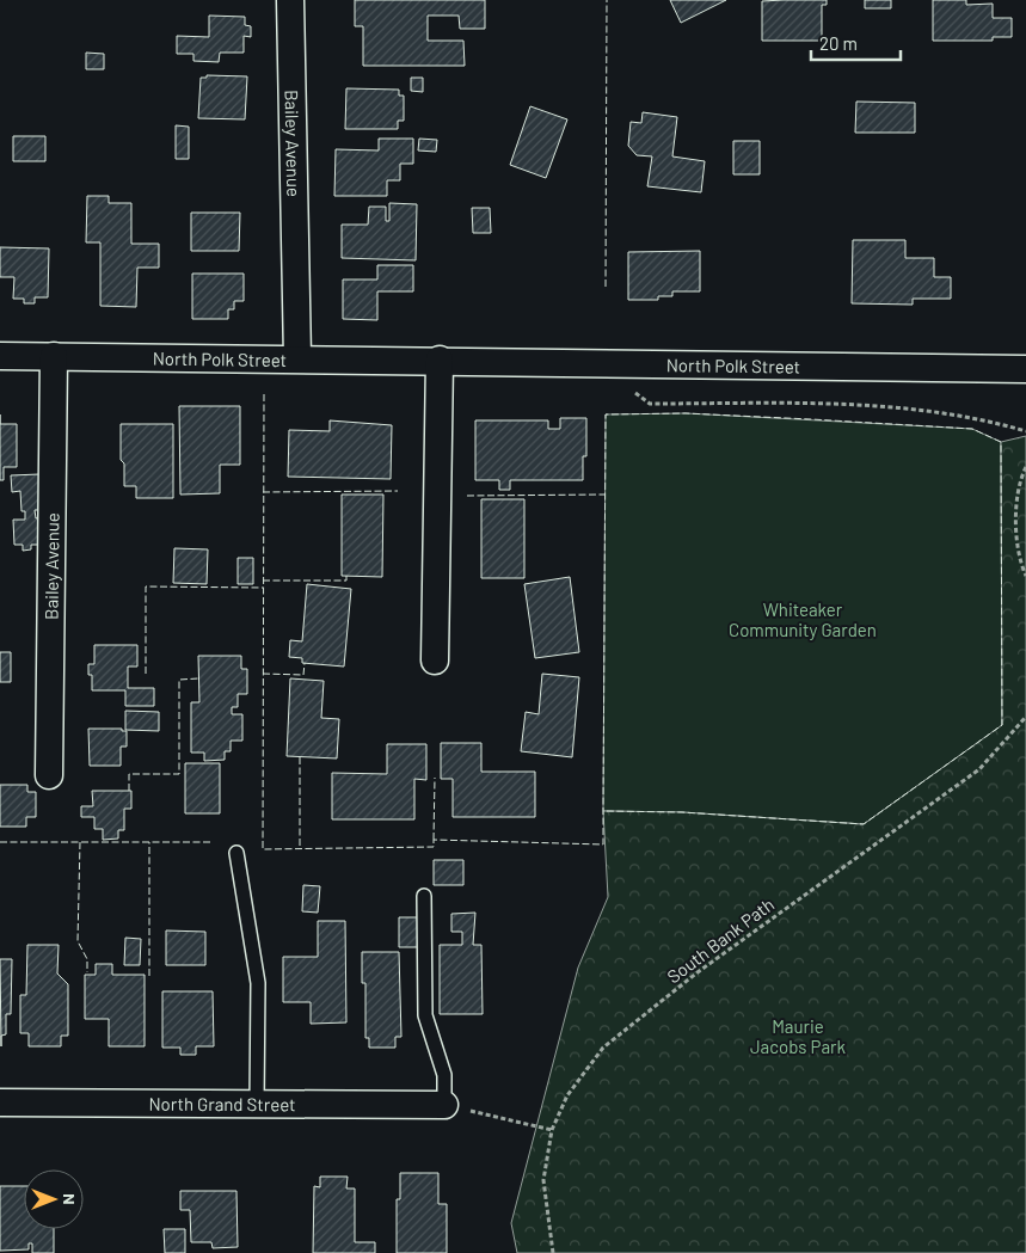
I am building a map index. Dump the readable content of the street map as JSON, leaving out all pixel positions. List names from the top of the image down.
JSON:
{
  "streets": {
    "street": ["Bailey Avenue", "North Polk Street", "North Grand Street"],
    "path": ["South Bank Path"]
  },
  "crossings": [
    ["Bailey Avenue", "North Polk Street"]
  ],
  "parks": ["Whiteaker Community Garden", "Maurie Jacobs Park"],
  "scale_bar": "20 m",
  "north": "right"
}
